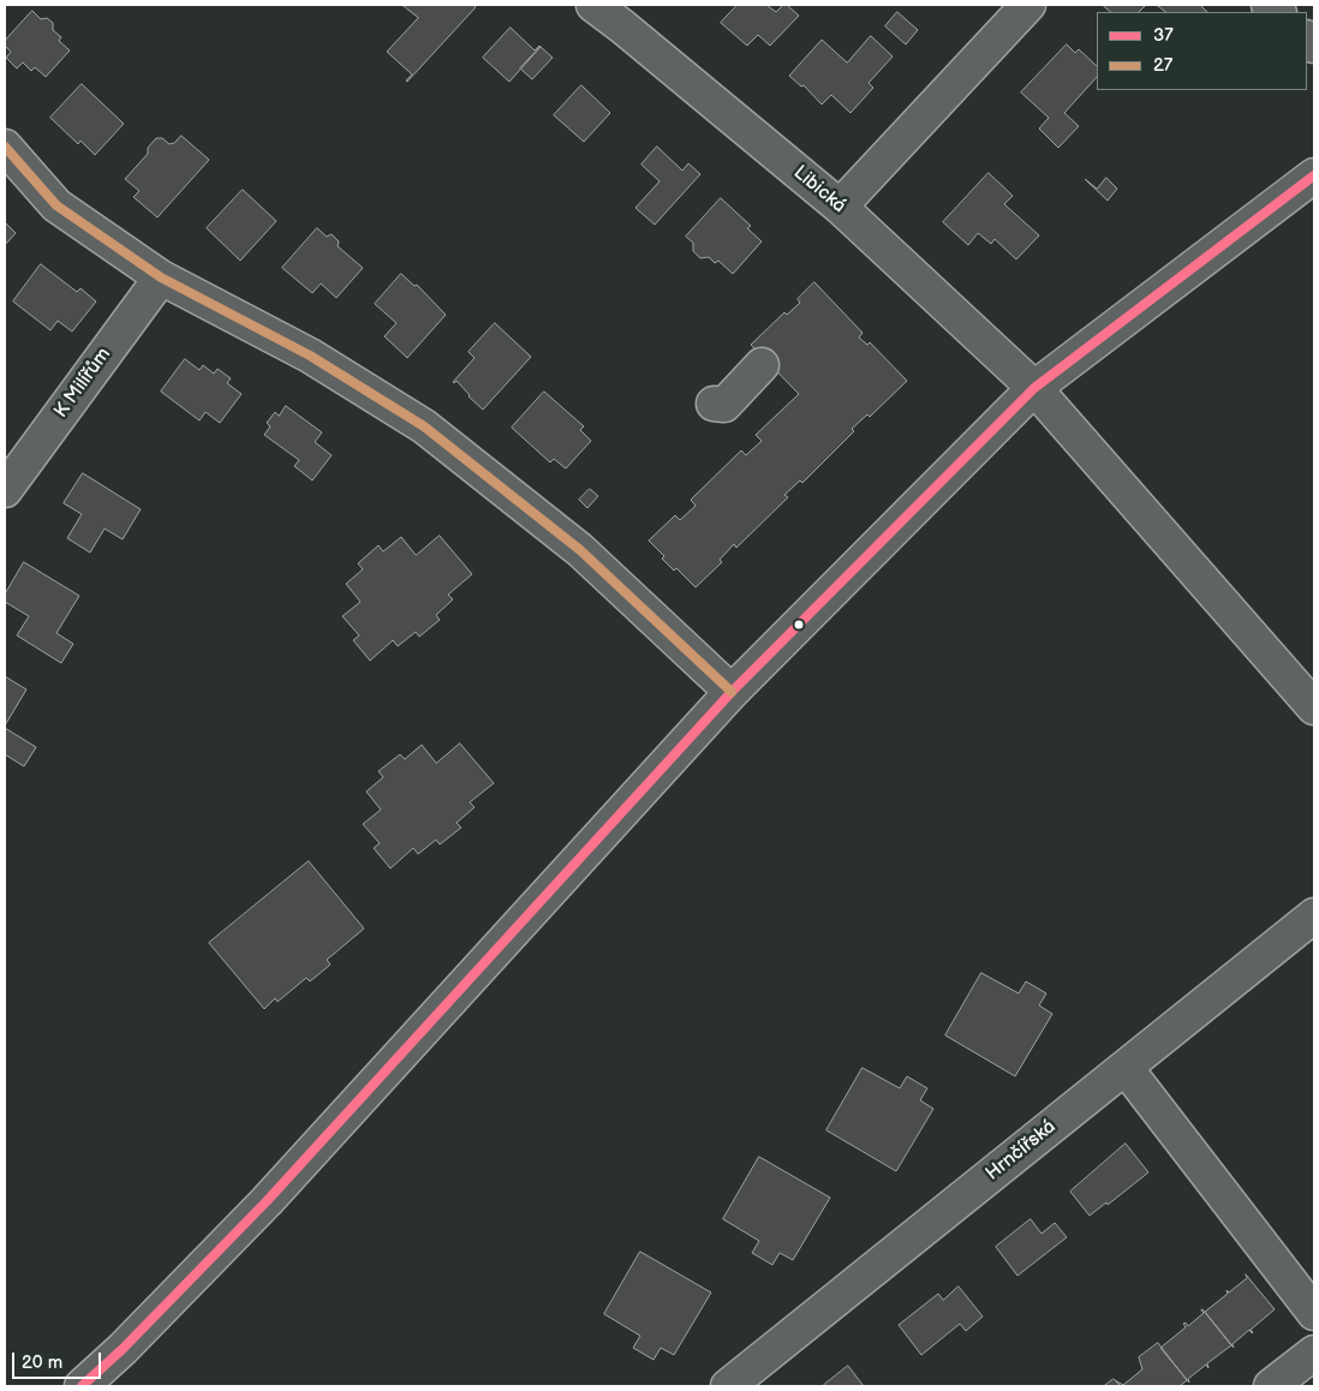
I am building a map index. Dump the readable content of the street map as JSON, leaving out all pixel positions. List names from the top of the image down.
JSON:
{
  "streets": {
    "street": ["Libická", "K Milířům", "Hrnčířská"]
  },
  "lines": ["transit line 27", "transit line 37"],
  "legend": ["37", "27"],
  "scale_bar": "20 m"
}
